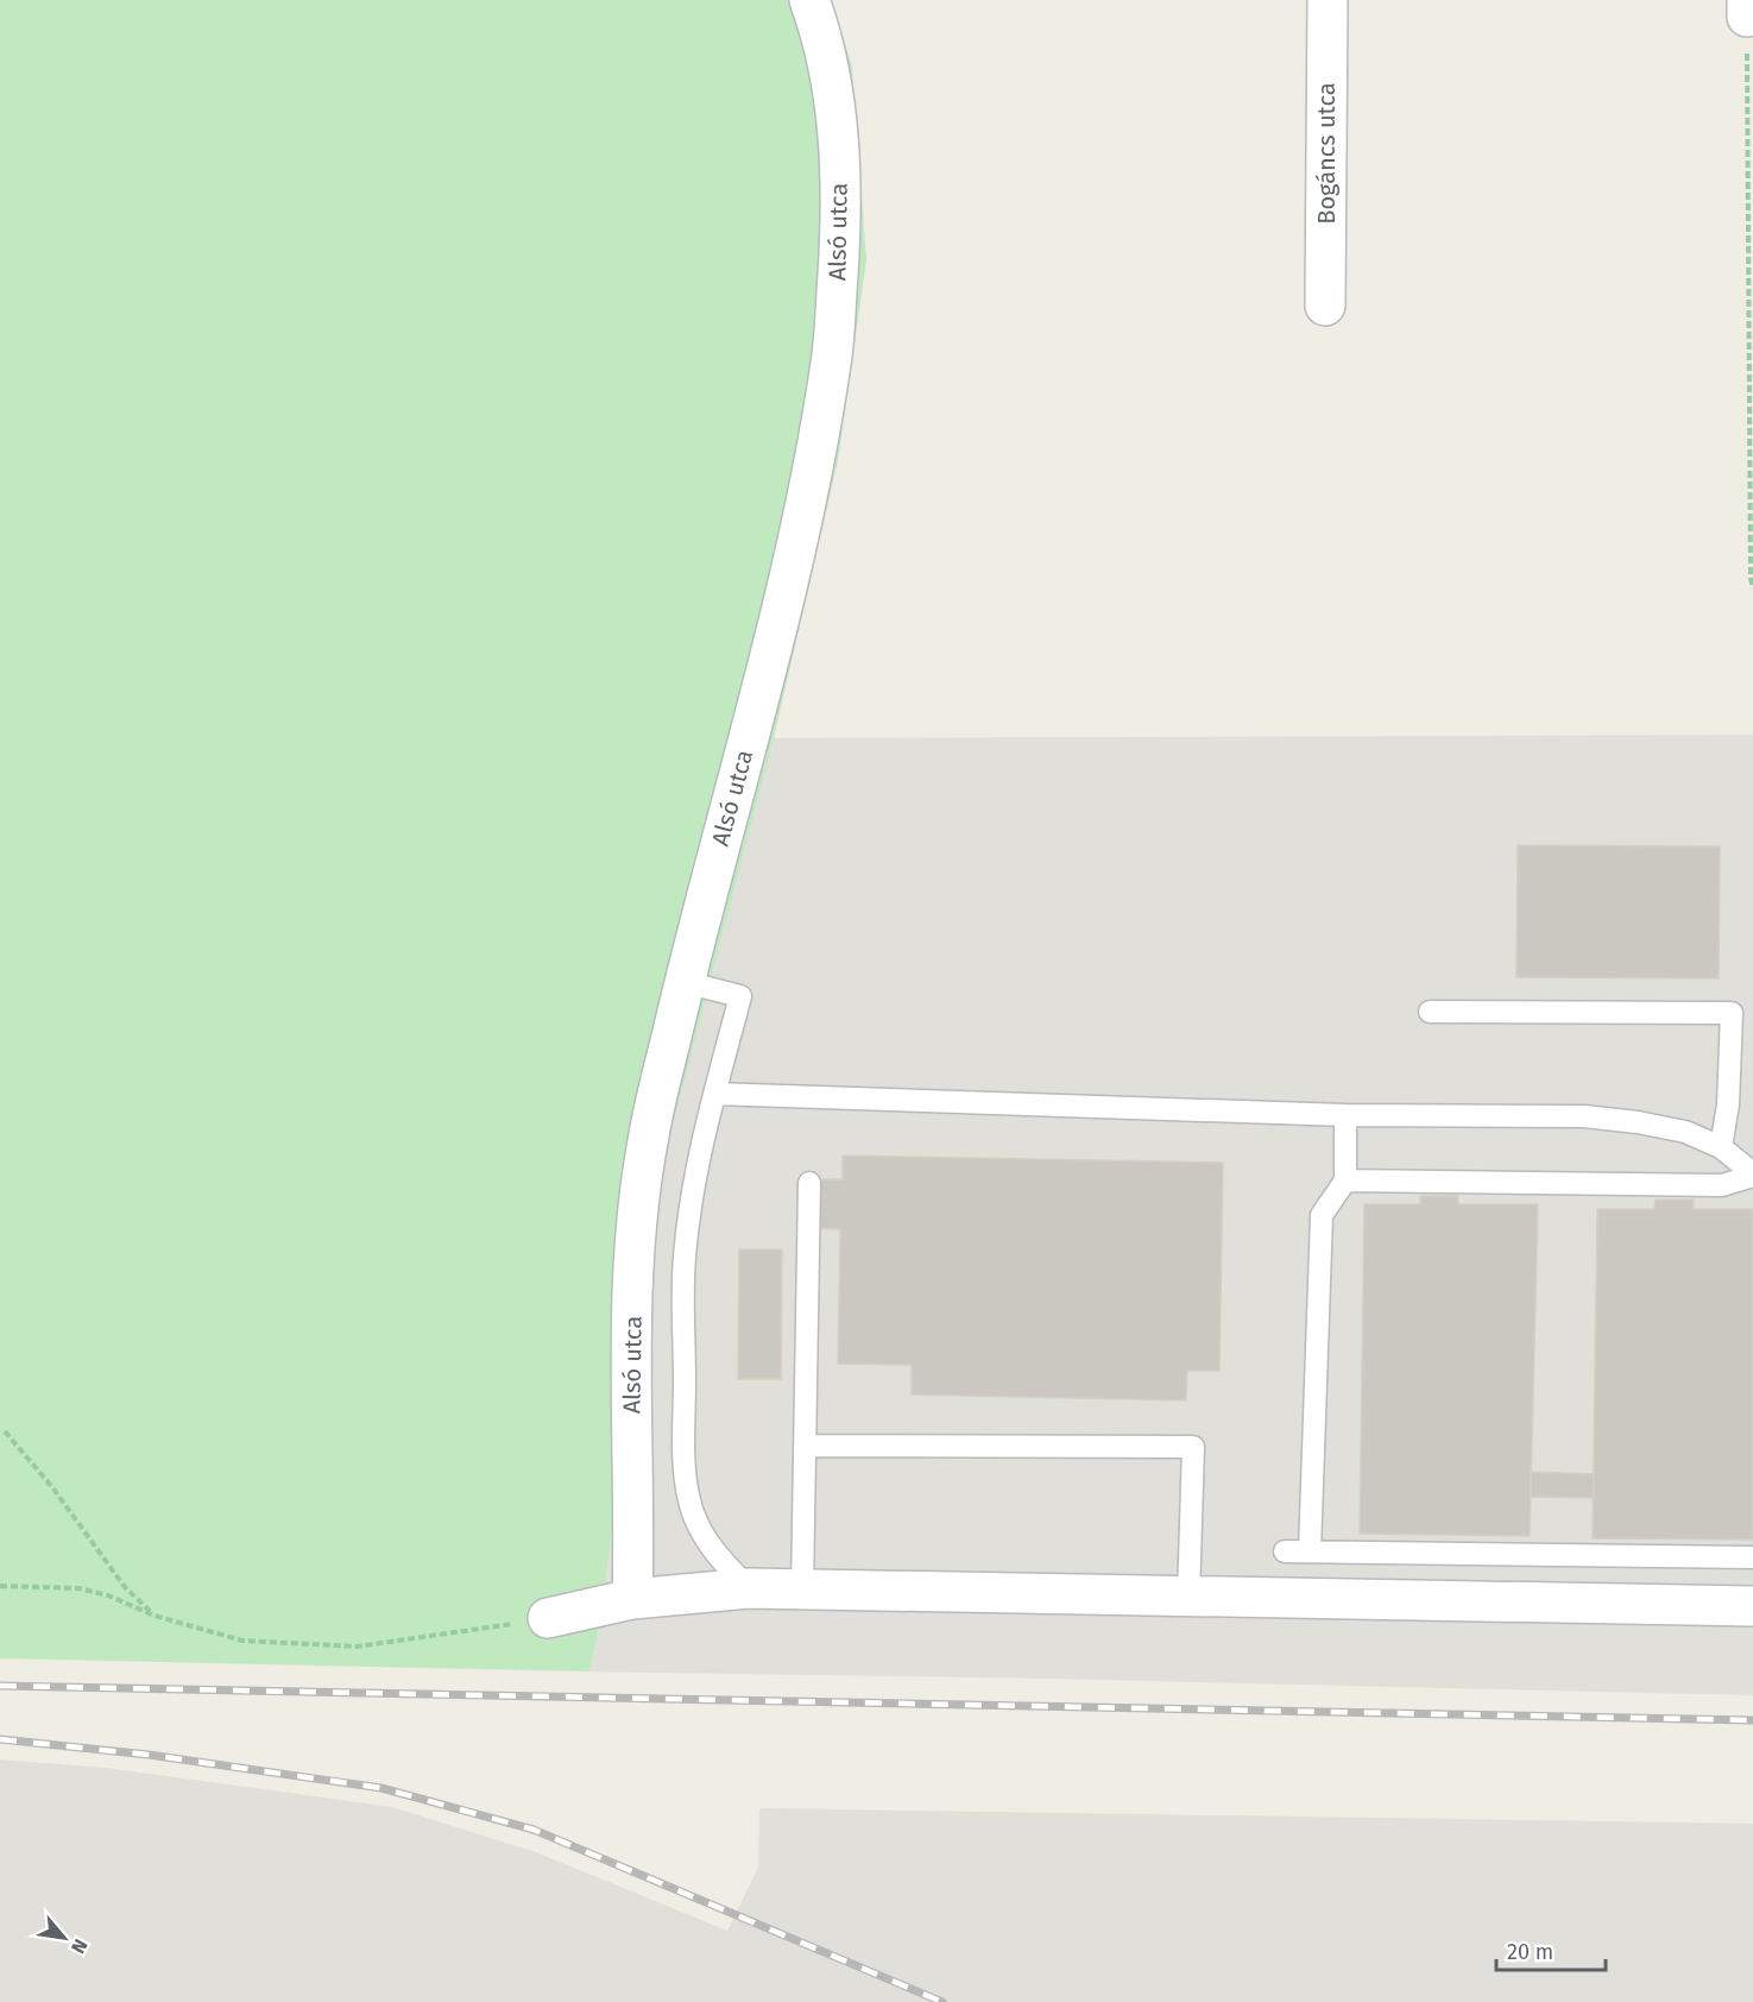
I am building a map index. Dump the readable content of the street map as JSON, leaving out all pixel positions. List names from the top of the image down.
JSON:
{
  "streets": {
    "street": ["Bogáncs utca", "Alsó utca"]
  },
  "scale_bar": "20 m",
  "north": "bottom right"
}
